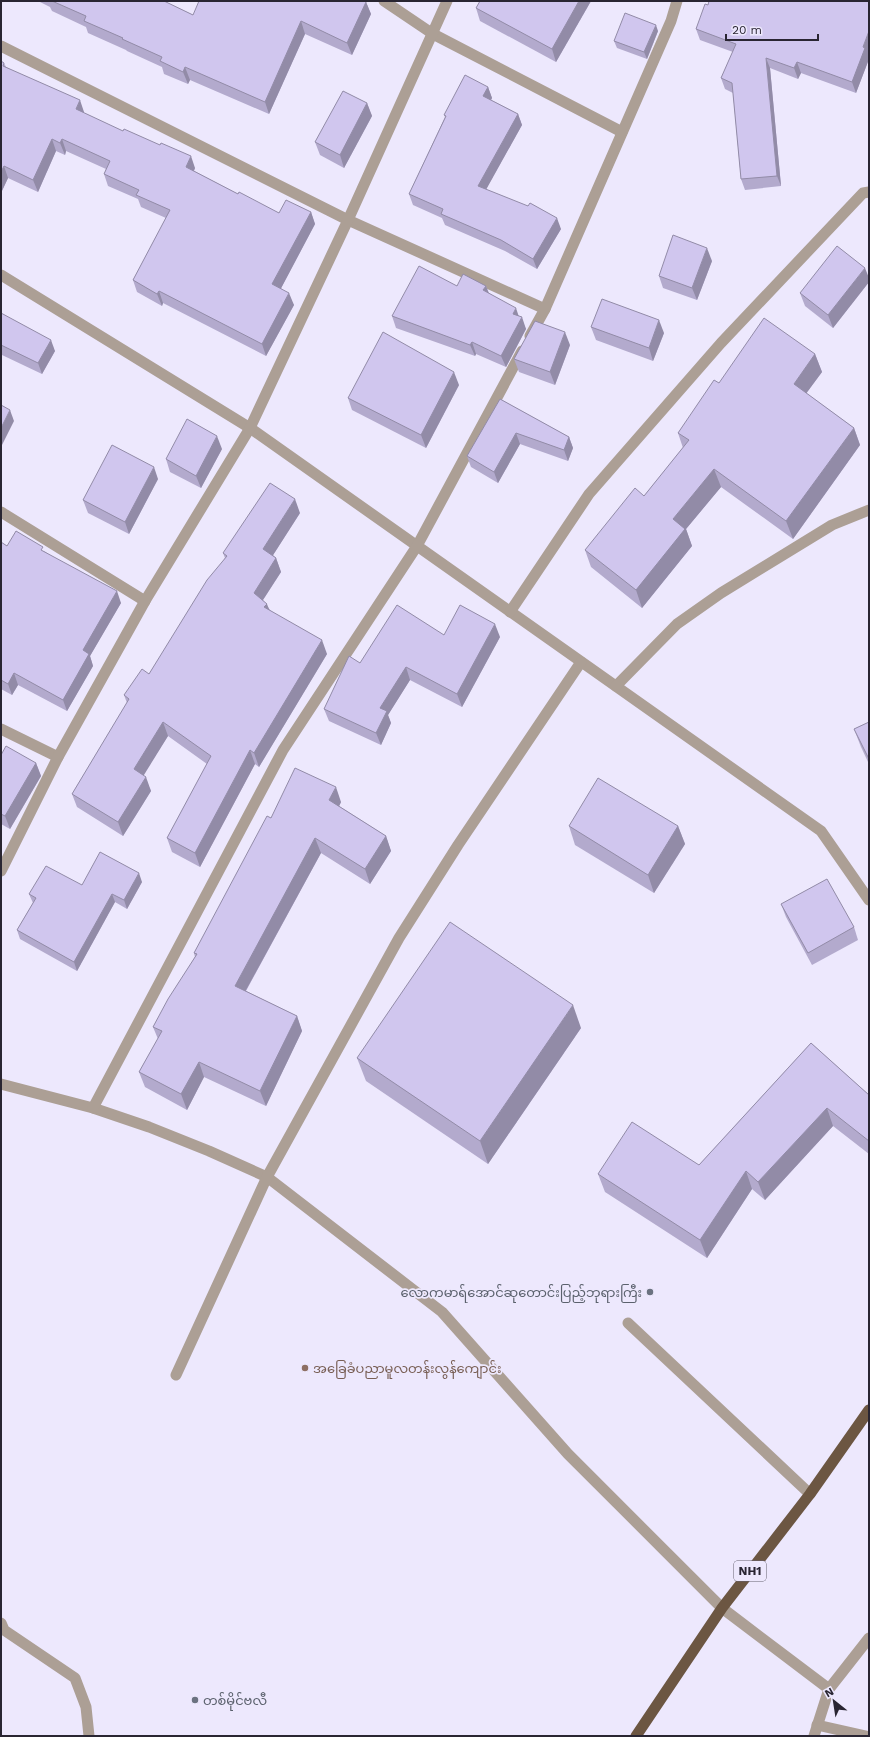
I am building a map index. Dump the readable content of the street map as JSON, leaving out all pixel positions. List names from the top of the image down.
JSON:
{
  "streets": {
    "highway": ["NH1"]
  },
  "places": ["လောကမာရ်အောင်ဆုတောင်းပြည့်ဘုရားကြီး", "အခြေခံပညာမူလတန်းလွန်ကျောင်း", "တစ်မိုင်ဗလီ"],
  "scale_bar": "20 m",
  "north": "top left"
}
